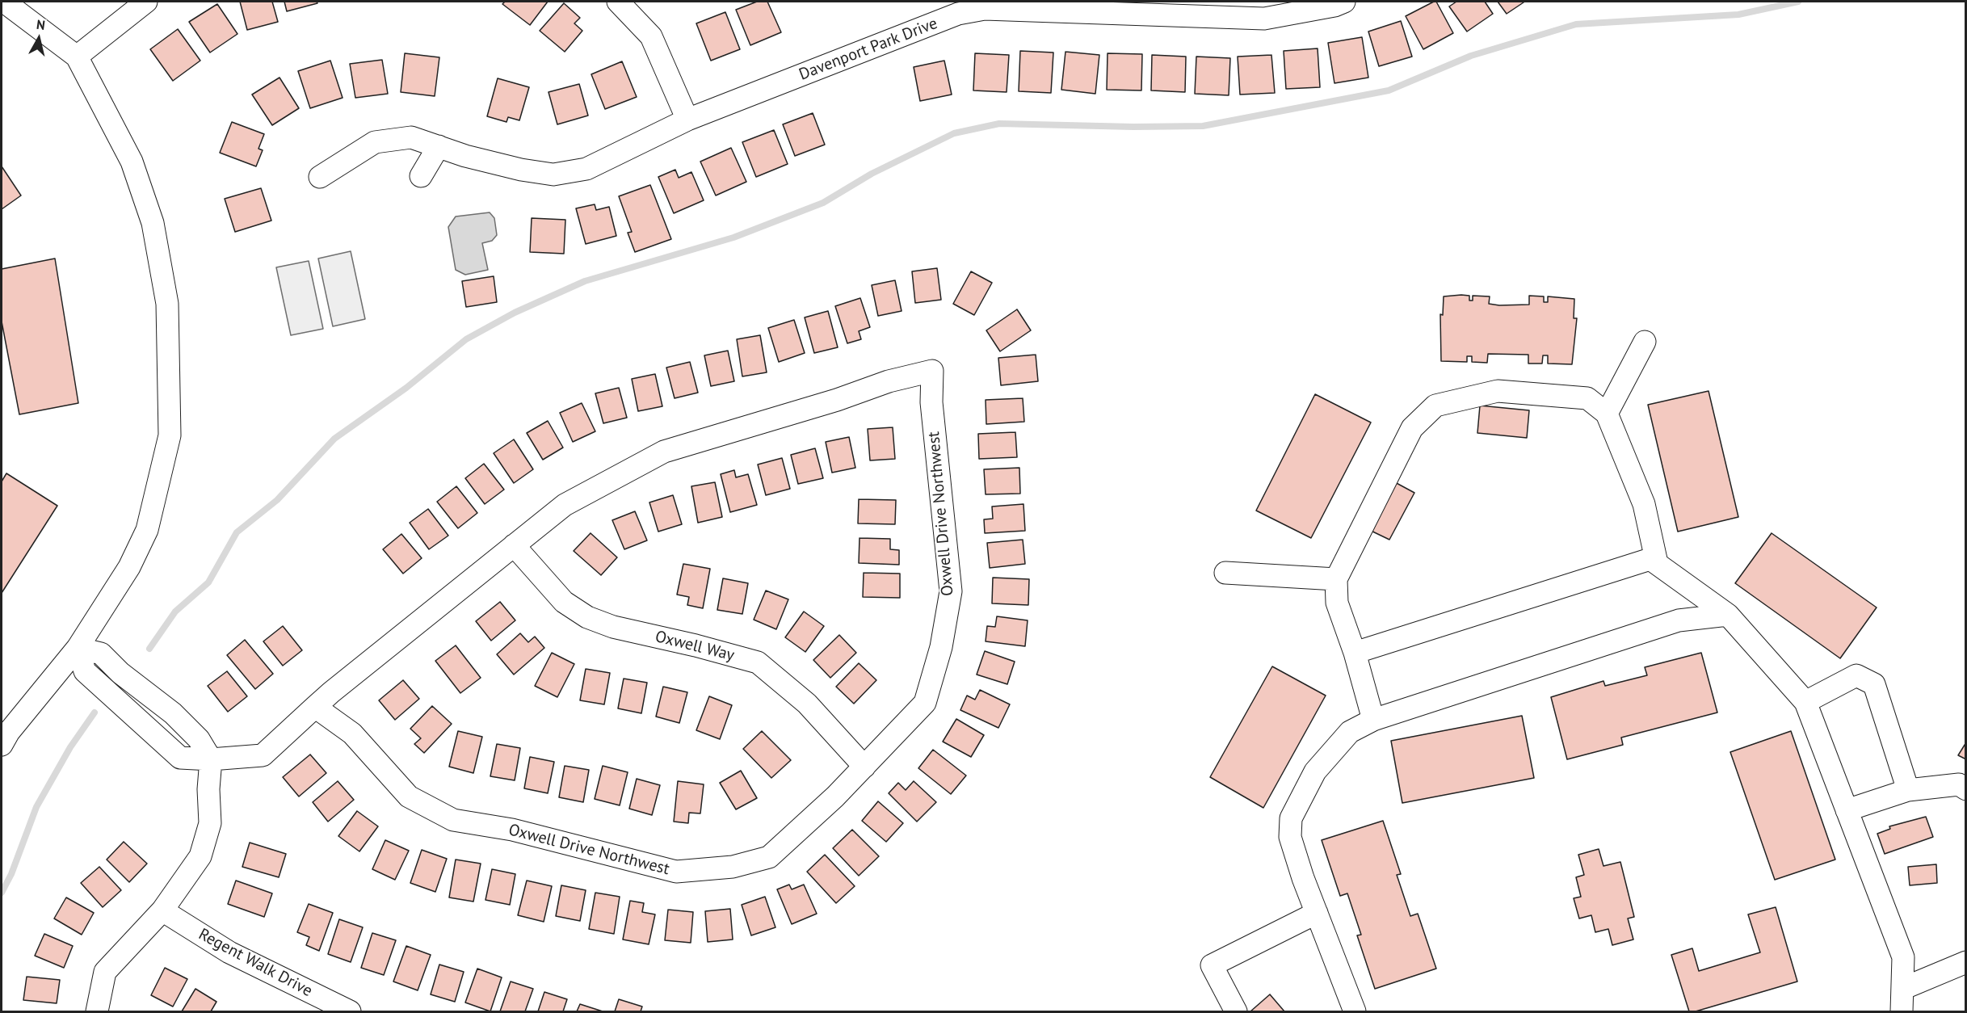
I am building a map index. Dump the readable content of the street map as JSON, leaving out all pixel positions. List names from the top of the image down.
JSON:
{
  "streets": {
    "street": [
      "Davenport Park Drive",
      "Oxwell Drive Northwest",
      "Oxwell Way",
      "Regent Walk Drive"
    ]
  },
  "crossings": [
    ["Oxwell Drive Northwest", "Oxwell Way"]
  ],
  "north": "top"
}
